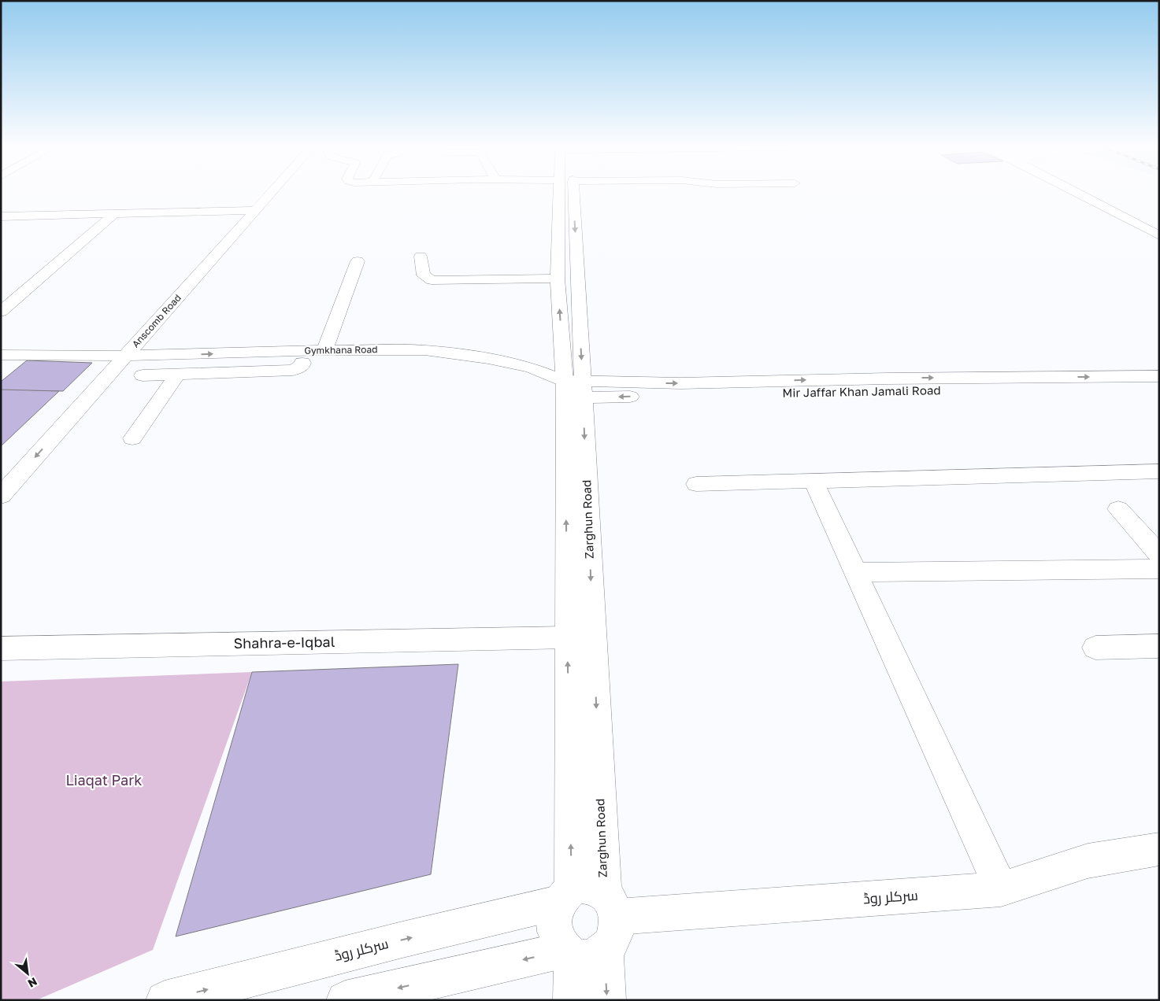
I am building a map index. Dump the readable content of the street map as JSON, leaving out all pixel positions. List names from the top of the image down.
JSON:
{
  "streets": {
    "street": [
      "Anscomb Road",
      "Gymkhana Road",
      "Mir Jaffar Khan Jamali Road",
      "Zarghun Road",
      "Shahra-e-Iqbal",
      "سرکلر روڈ"
    ]
  },
  "crossings": [
    ["Anscomb Road", "Gymkhana Road"],
    ["Gymkhana Road", "Mir Jaffar Khan Jamali Road"],
    ["Gymkhana Road", "Zarghun Road"],
    ["Mir Jaffar Khan Jamali Road", "Zarghun Road"],
    ["Zarghun Road", "Shahra-e-Iqbal"],
    ["Zarghun Road", "سرکلر روڈ"]
  ],
  "parks": ["Liaqat Park"],
  "north": "bottom right"
}
